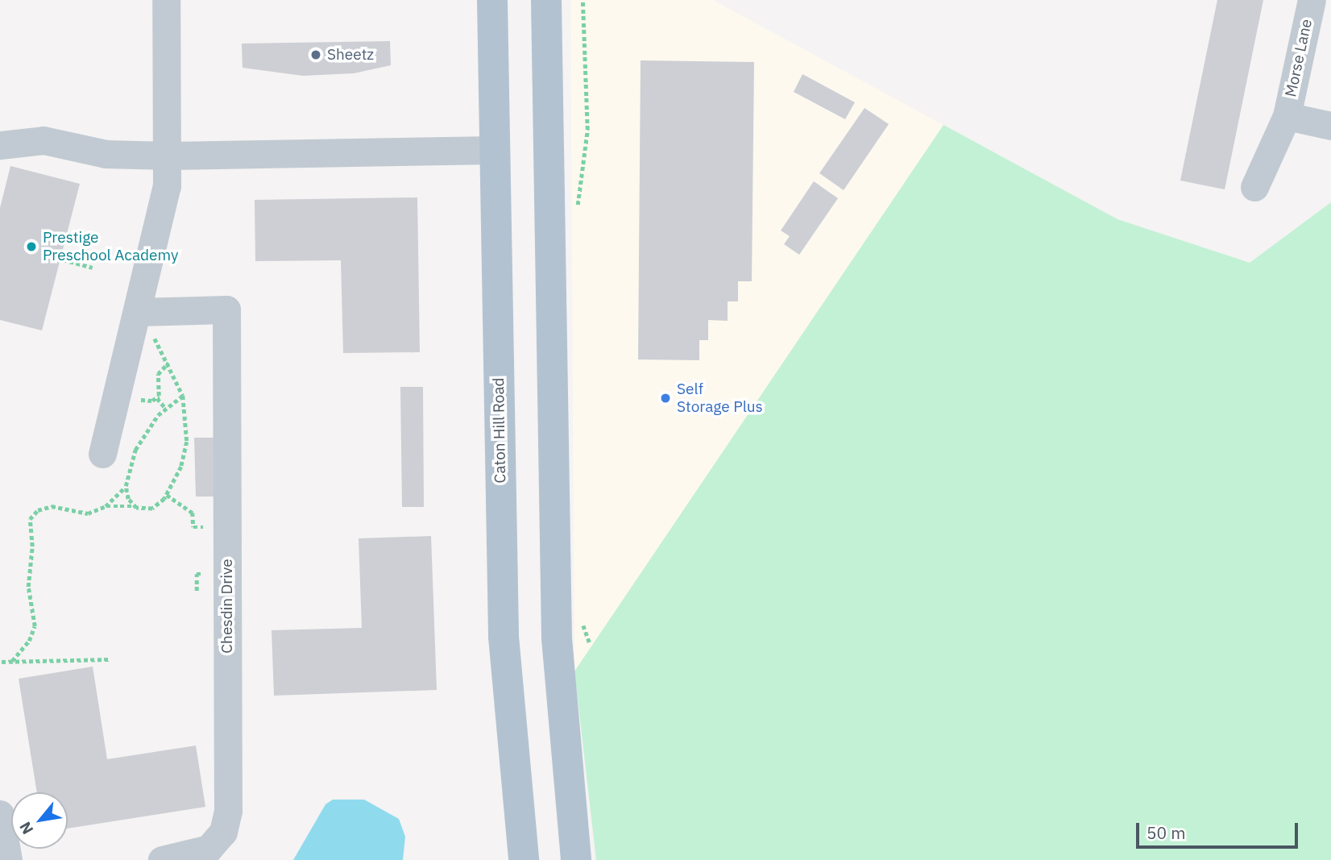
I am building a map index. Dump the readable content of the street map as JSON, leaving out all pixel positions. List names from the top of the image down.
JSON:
{
  "streets": {
    "main road": ["Caton Hill Road"],
    "street": ["Morse Lane", "Chesdin Drive"]
  },
  "places": ["Sheetz", "Prestige Preschool Academy", "Self Storage Plus"],
  "scale_bar": "50 m",
  "north": "bottom left"
}
